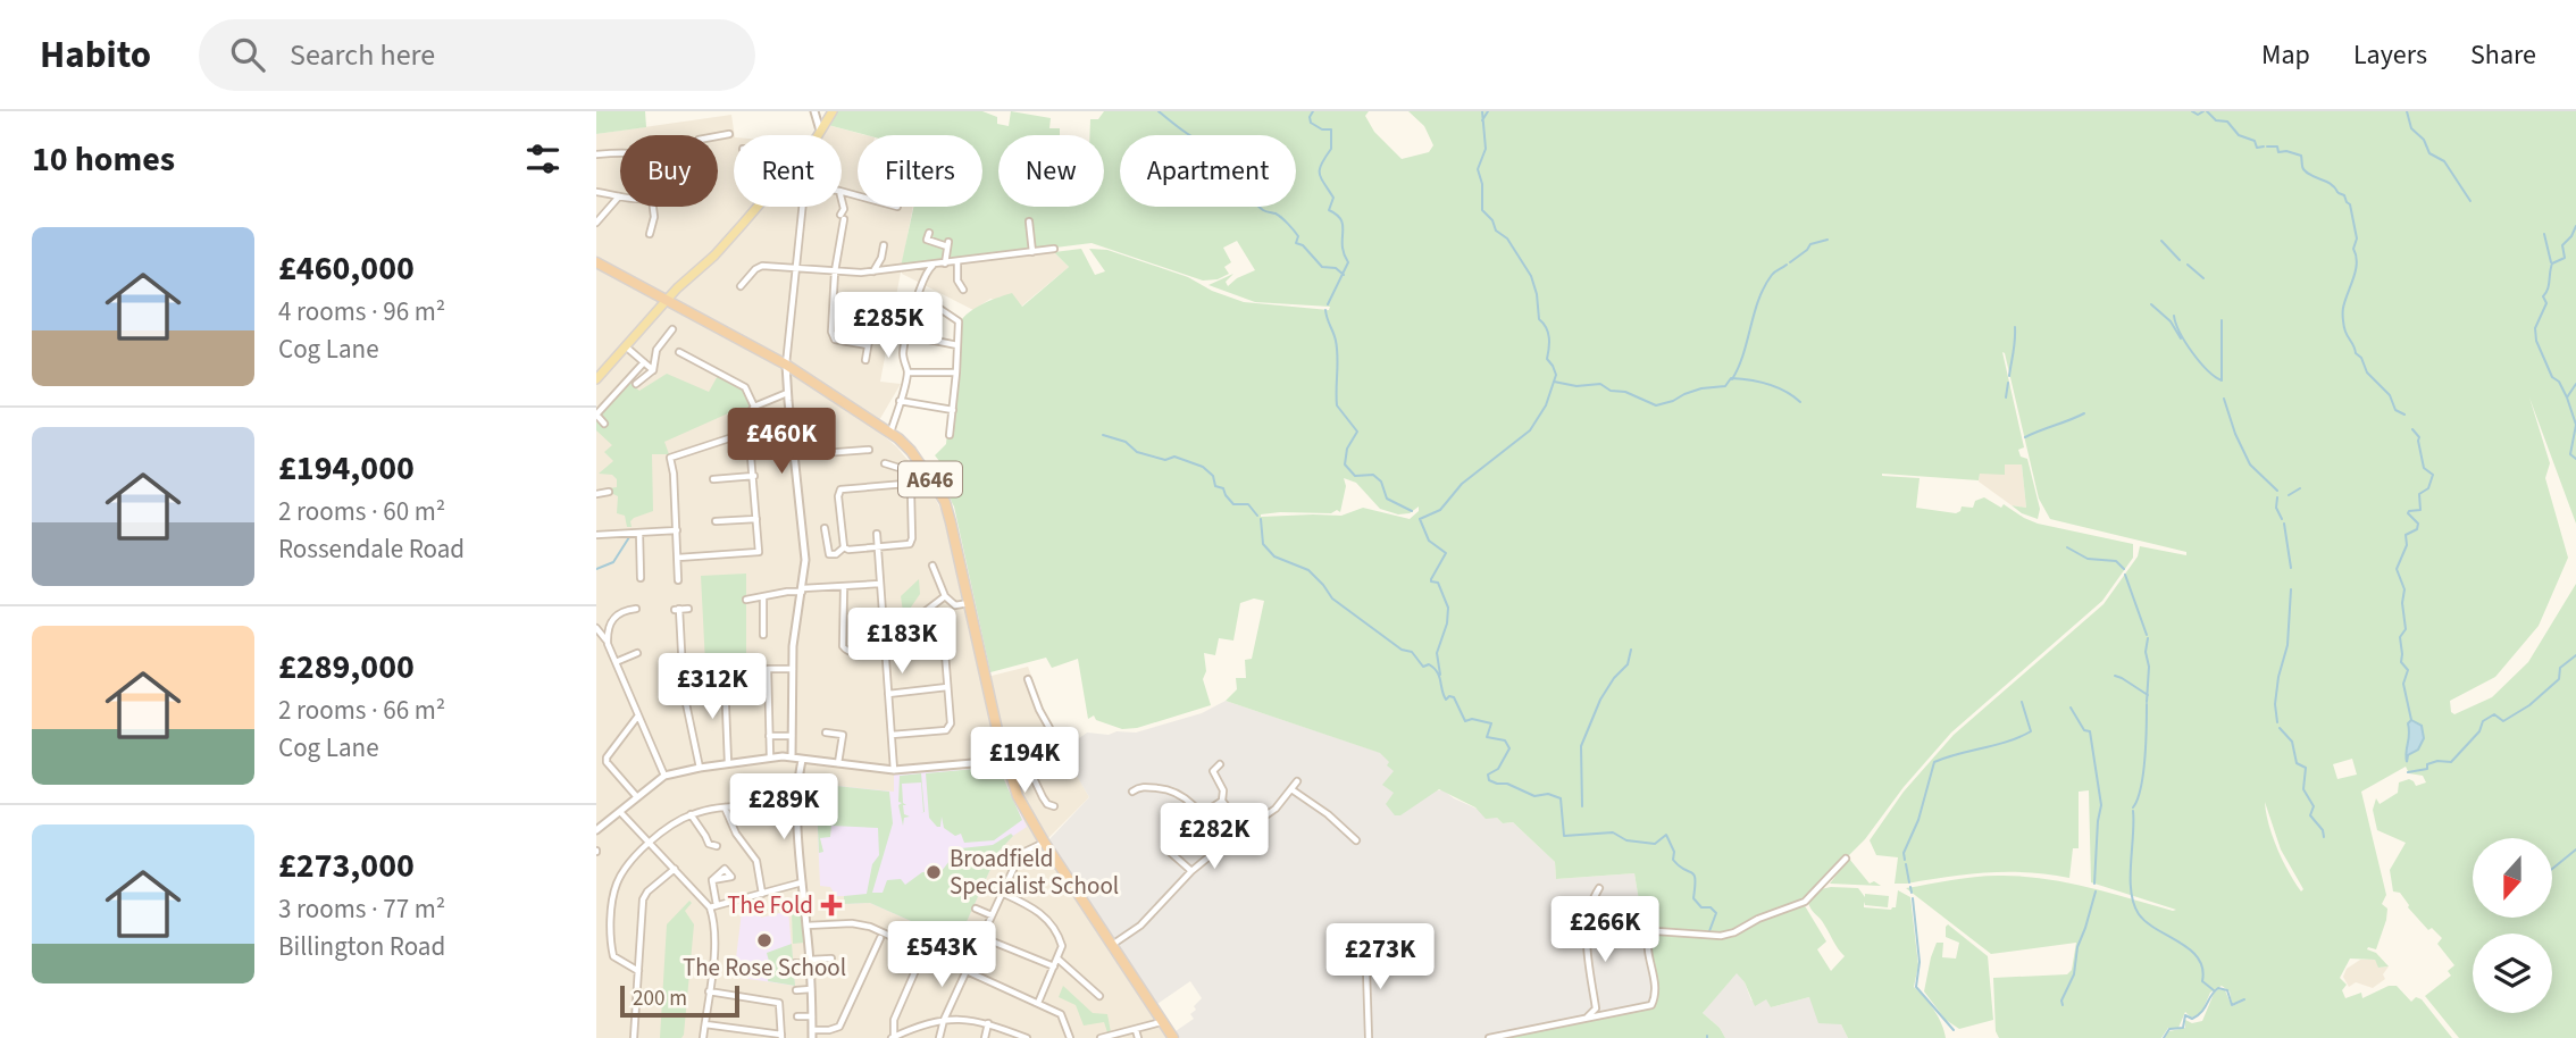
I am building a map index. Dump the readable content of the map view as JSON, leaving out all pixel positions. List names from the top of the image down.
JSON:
{
  "streets": {
    "highway": ["A646"]
  },
  "places": {
    "other": ["Broadfield Specialist School", "The Rose School"],
    "health": ["The Fold"]
  },
  "scale_bar": "200 m",
  "north": "bottom",
  "page": {
    "header": "Habito",
    "search": "Search here",
    "nav": ["Map", "Layers", "Share"],
    "heading": "10 homes",
    "chip": [
      "Buy",
      "Rent",
      "Filters",
      "New",
      "Apartment"
    ],
    "list": [
      {
        "name": "£460,000",
        "note": "4 rooms · 96 m² · Cog Lane"
      },
      {
        "name": "£194,000",
        "note": "2 rooms · 60 m² · Rossendale Road"
      },
      {
        "name": "£289,000",
        "note": "2 rooms · 66 m² · Cog Lane"
      },
      {
        "name": "£273,000",
        "note": "3 rooms · 77 m² · Billington Road"
      }
    ],
    "price": [
      "£285K",
      "£460K",
      "£183K",
      "£312K",
      "£194K",
      "£289K",
      "£282K",
      "£266K",
      "£543K",
      "£273K"
    ],
    "scale": "200 m"
  }
}
